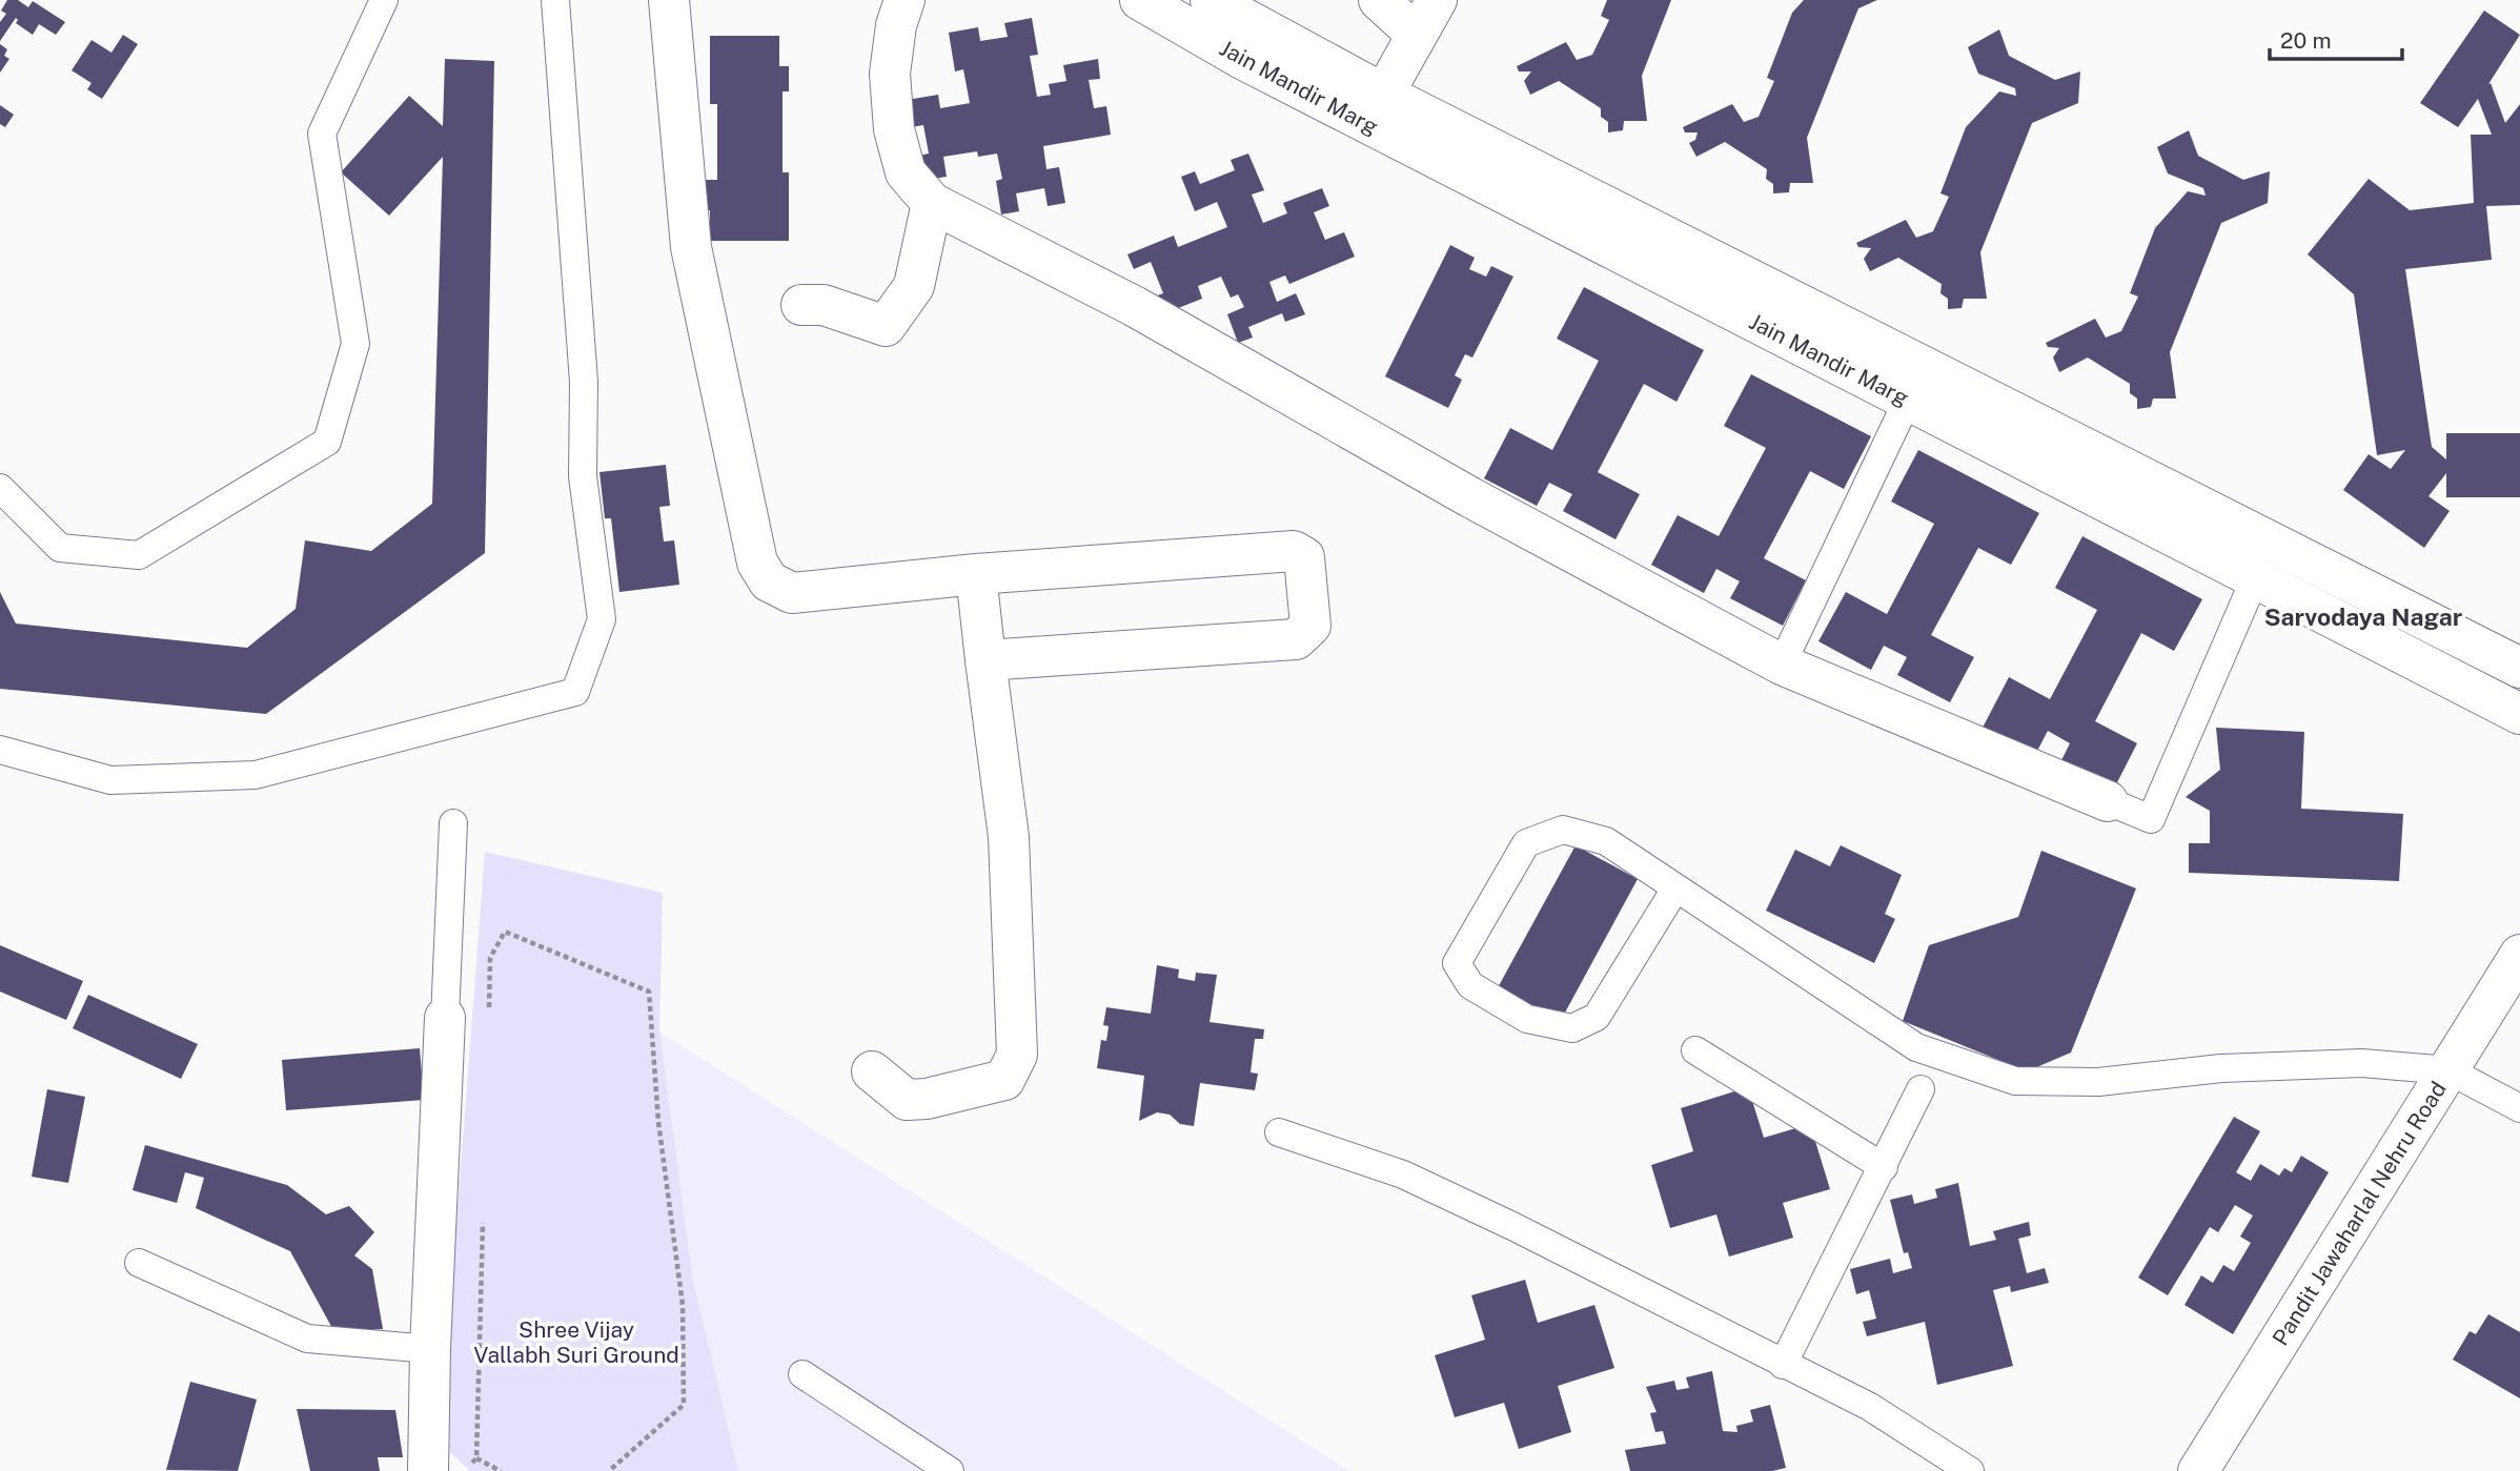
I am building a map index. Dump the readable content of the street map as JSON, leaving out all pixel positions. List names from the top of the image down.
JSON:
{
  "streets": {
    "street": ["Jain Mandir Marg", "Pandit Jawaharlal Nehru Road"]
  },
  "districts": ["Sarvodaya Nagar"],
  "parks": ["Shree Vijay Vallabh Suri Ground"],
  "scale_bar": "20 m"
}
